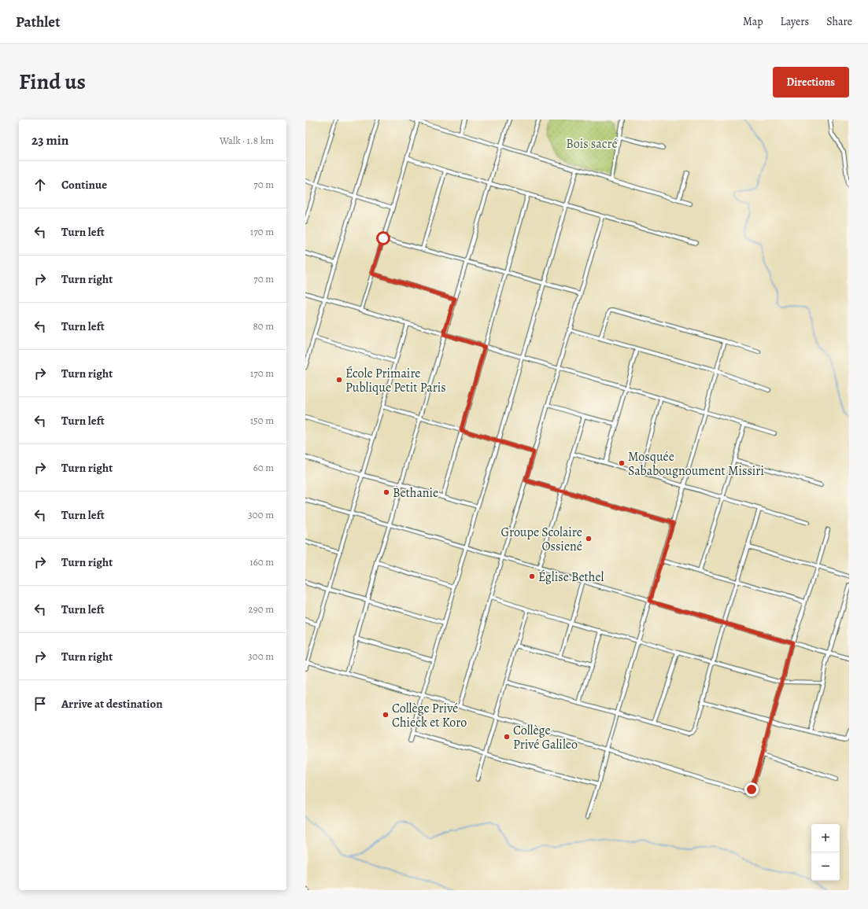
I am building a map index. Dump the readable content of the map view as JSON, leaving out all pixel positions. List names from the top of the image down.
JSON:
{
  "parks": ["Bois sacré"],
  "places": [
    "École Primaire Publique Petit Paris",
    "Mosquée Sababougnoument Missiri",
    "Bethanie",
    "Groupe Scolaire Ossiené",
    "Église Bethel",
    "Collège Privé Chieck et Koro",
    "Collège Privé Galileo"
  ],
  "page": {
    "header": "Pathlet",
    "nav": ["Map", "Layers", "Share"],
    "title": "Find us",
    "buttons": "Directions",
    "heading": ["23 min", "Walk · 1.8 km"],
    "list": [
      ["Continue", "70 m"],
      ["Turn left", "170 m"],
      ["Turn right", "70 m"],
      ["Turn left", "80 m"],
      ["Turn right", "170 m"],
      ["Turn left", "150 m"],
      ["Turn right", "60 m"],
      ["Turn left", "300 m"],
      ["Turn right", "160 m"],
      ["Turn left", "290 m"],
      ["Turn right", "300 m"],
      "Arrive at destination"
    ],
    "map_buttons": ["+", "−"]
  }
}
